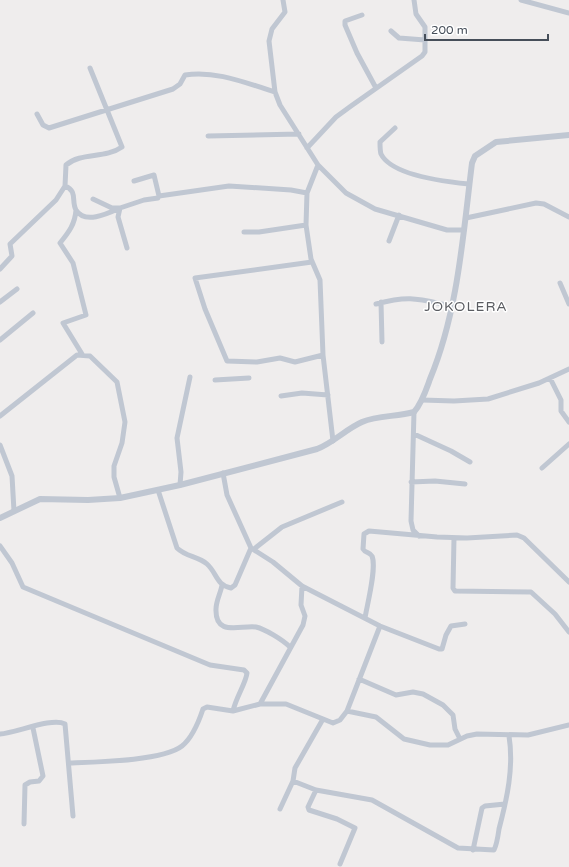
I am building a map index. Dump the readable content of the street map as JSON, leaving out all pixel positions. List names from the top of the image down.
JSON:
{
  "districts": ["JOKOLERA"],
  "scale_bar": "200 m"
}
